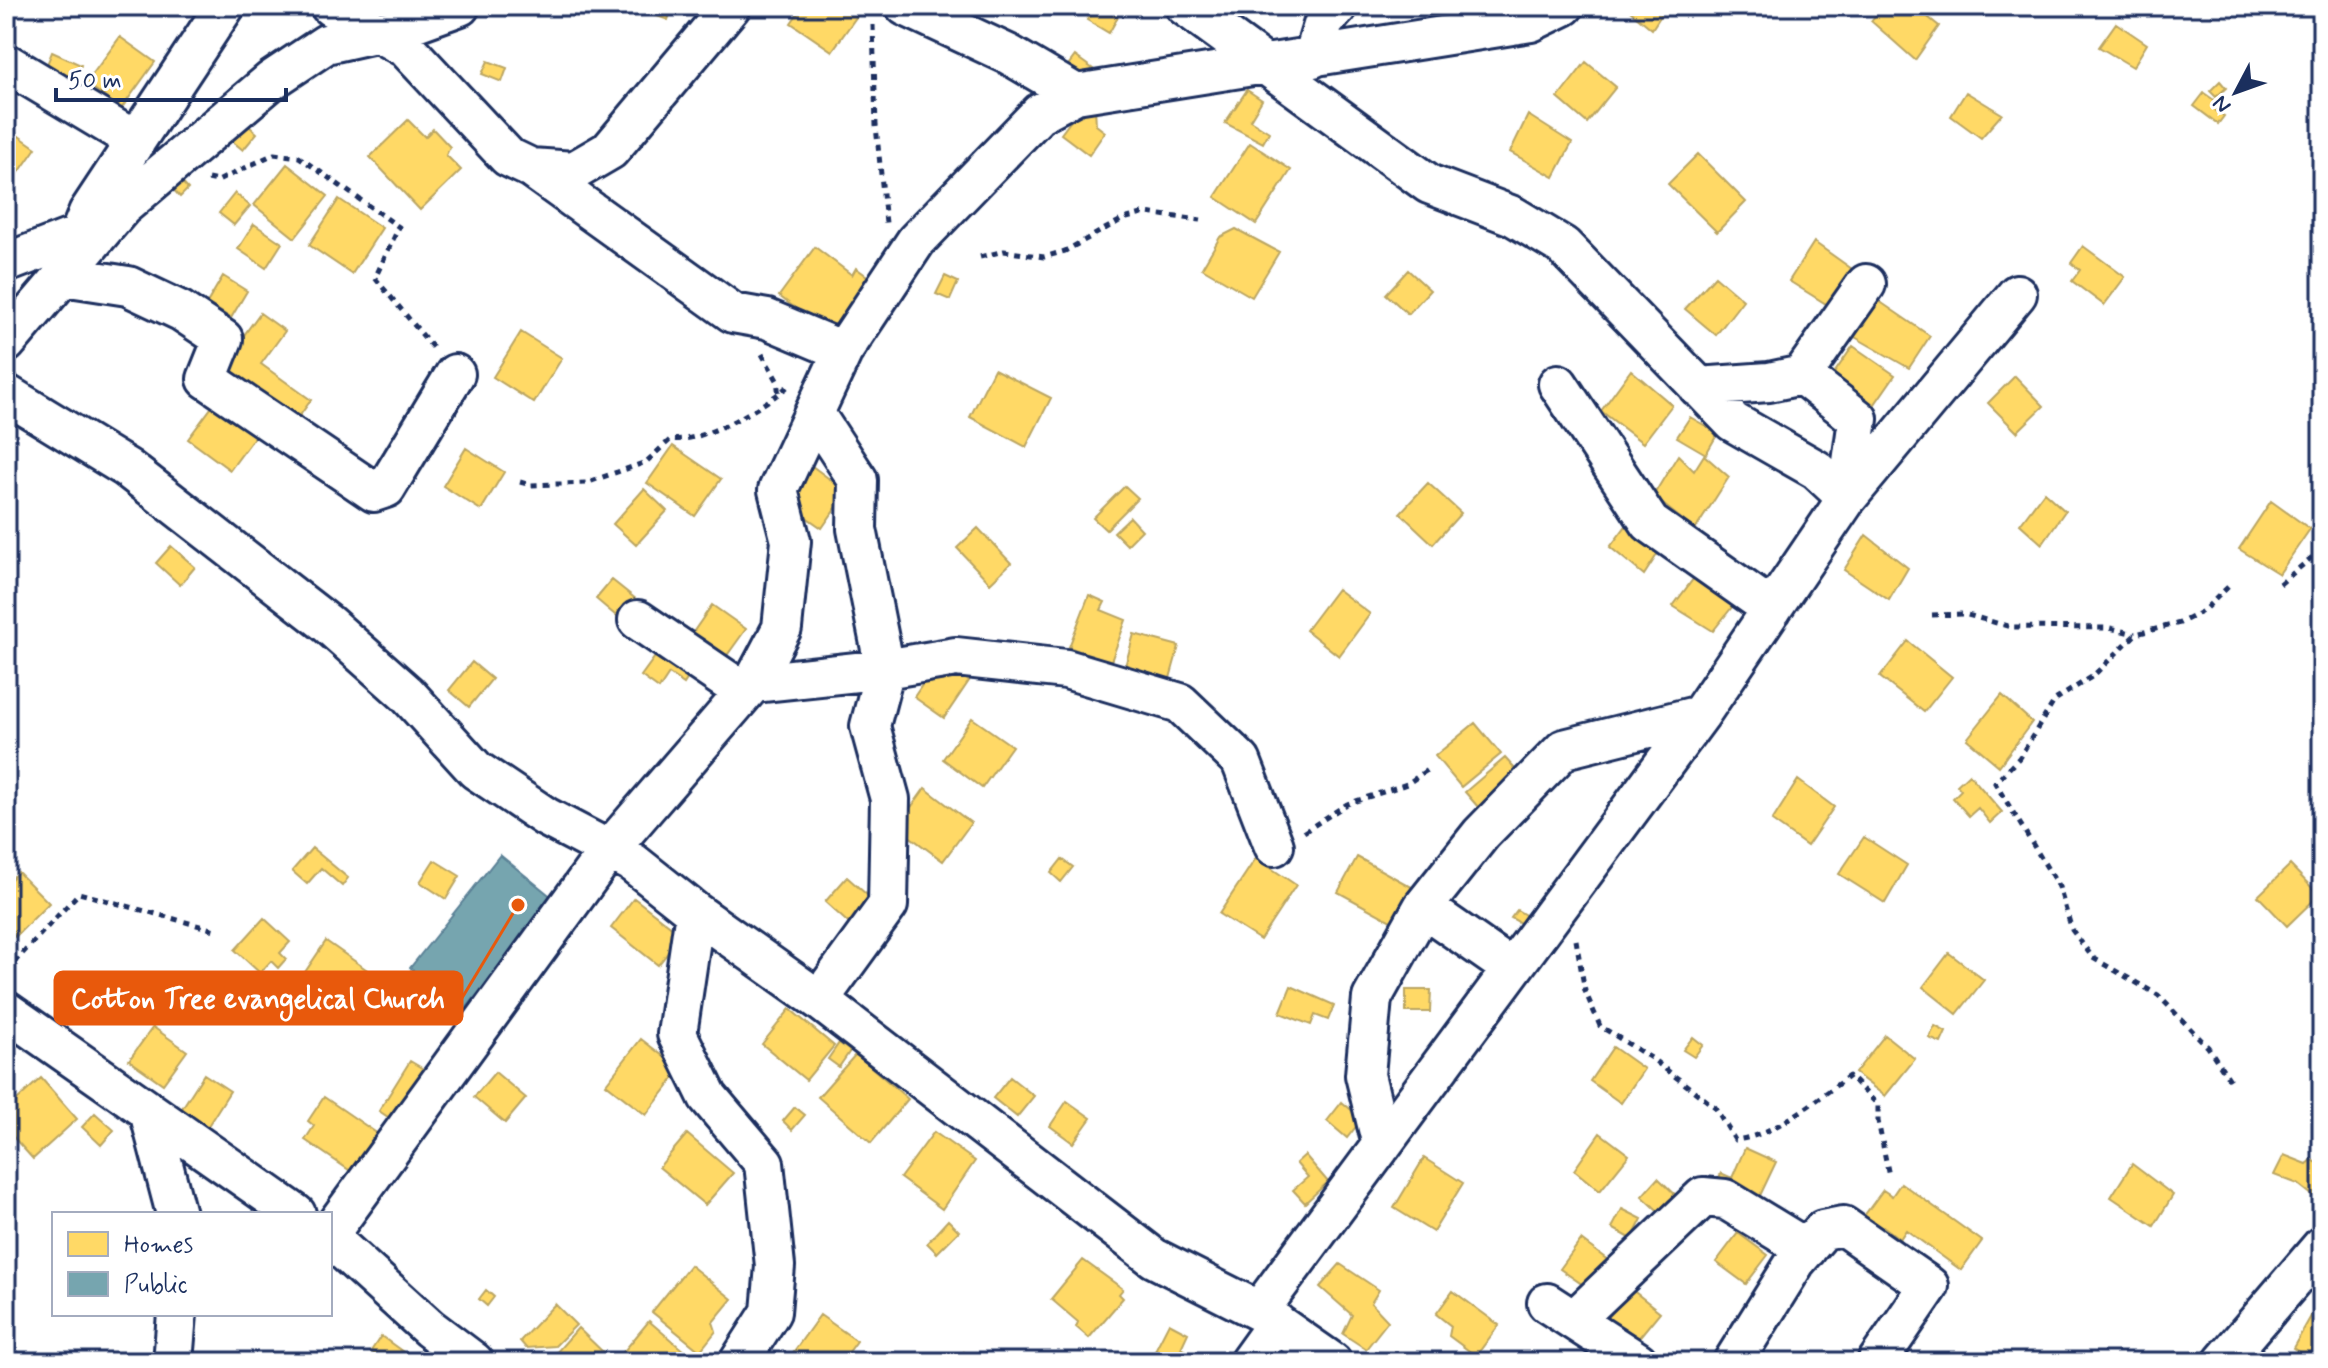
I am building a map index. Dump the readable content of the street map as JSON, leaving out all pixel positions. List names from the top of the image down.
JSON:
{
  "places": ["Cotton Tree evangelical Church"],
  "legend": ["Homes", "Public"],
  "scale_bar": "50 m",
  "north": "bottom left"
}
